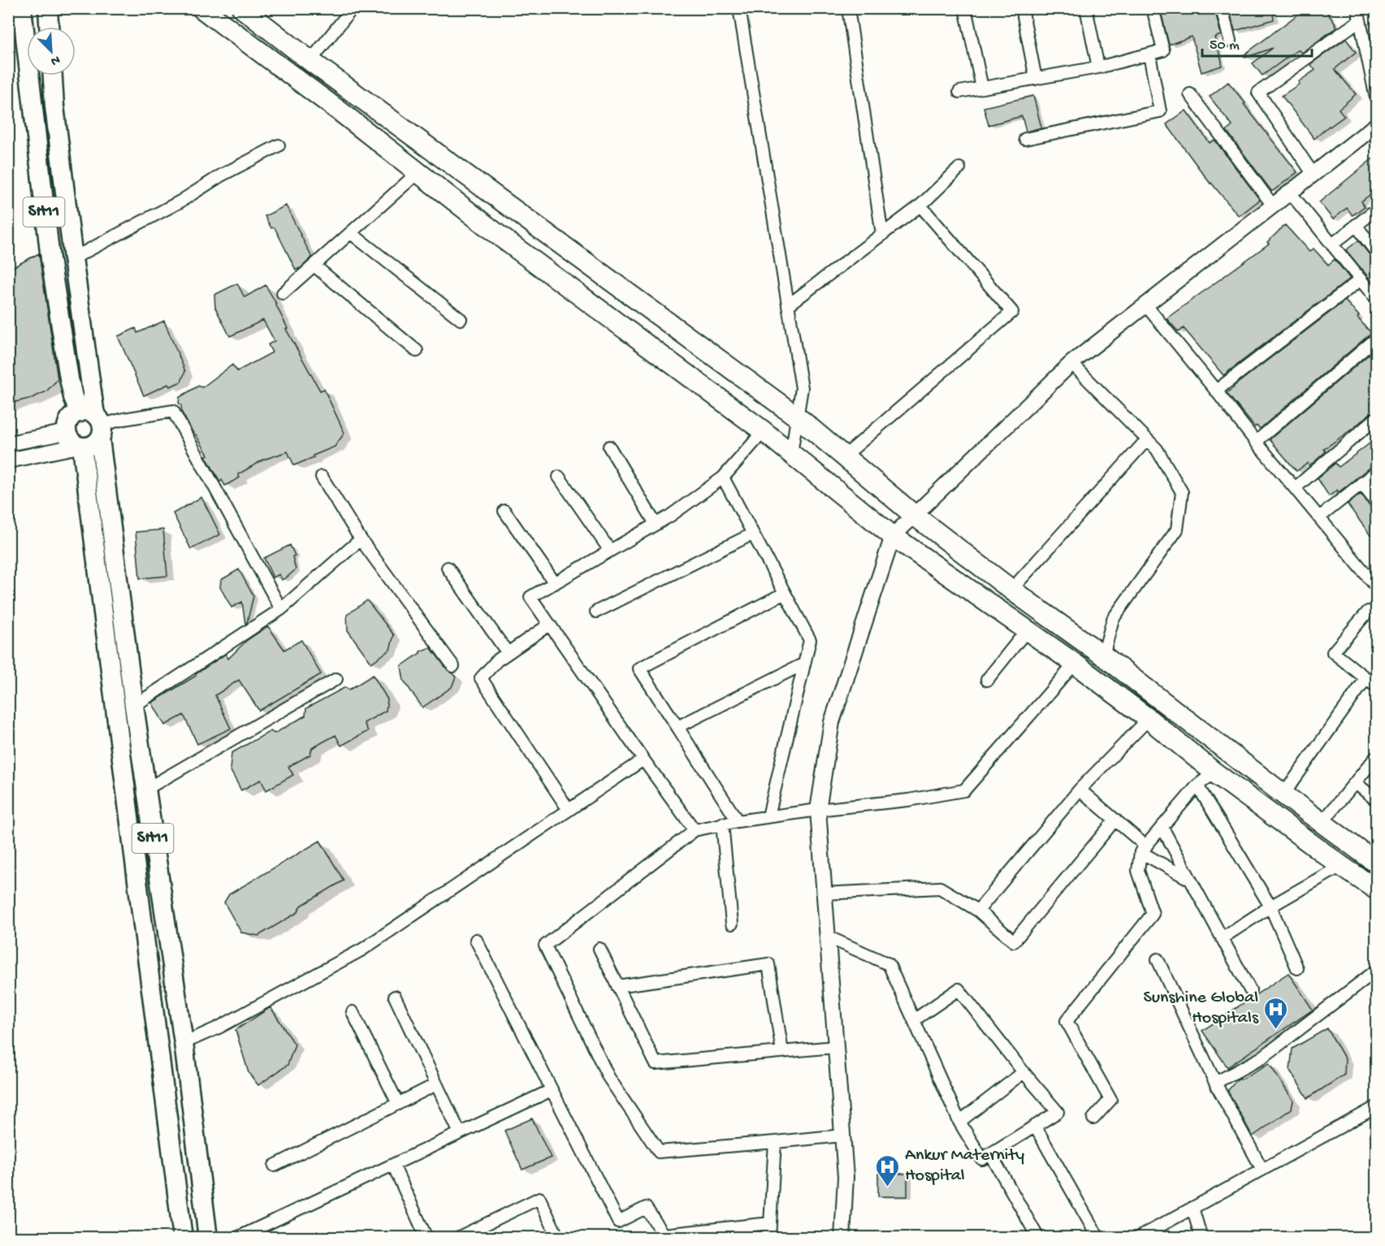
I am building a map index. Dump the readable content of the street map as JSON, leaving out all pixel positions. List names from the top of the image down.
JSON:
{
  "streets": {
    "main road": ["SH11"]
  },
  "places": {
    "hospital": ["Sunshine Global Hospitals", "Ankur Maternity Hospital"]
  },
  "scale_bar": "50 m",
  "north": "bottom right"
}
